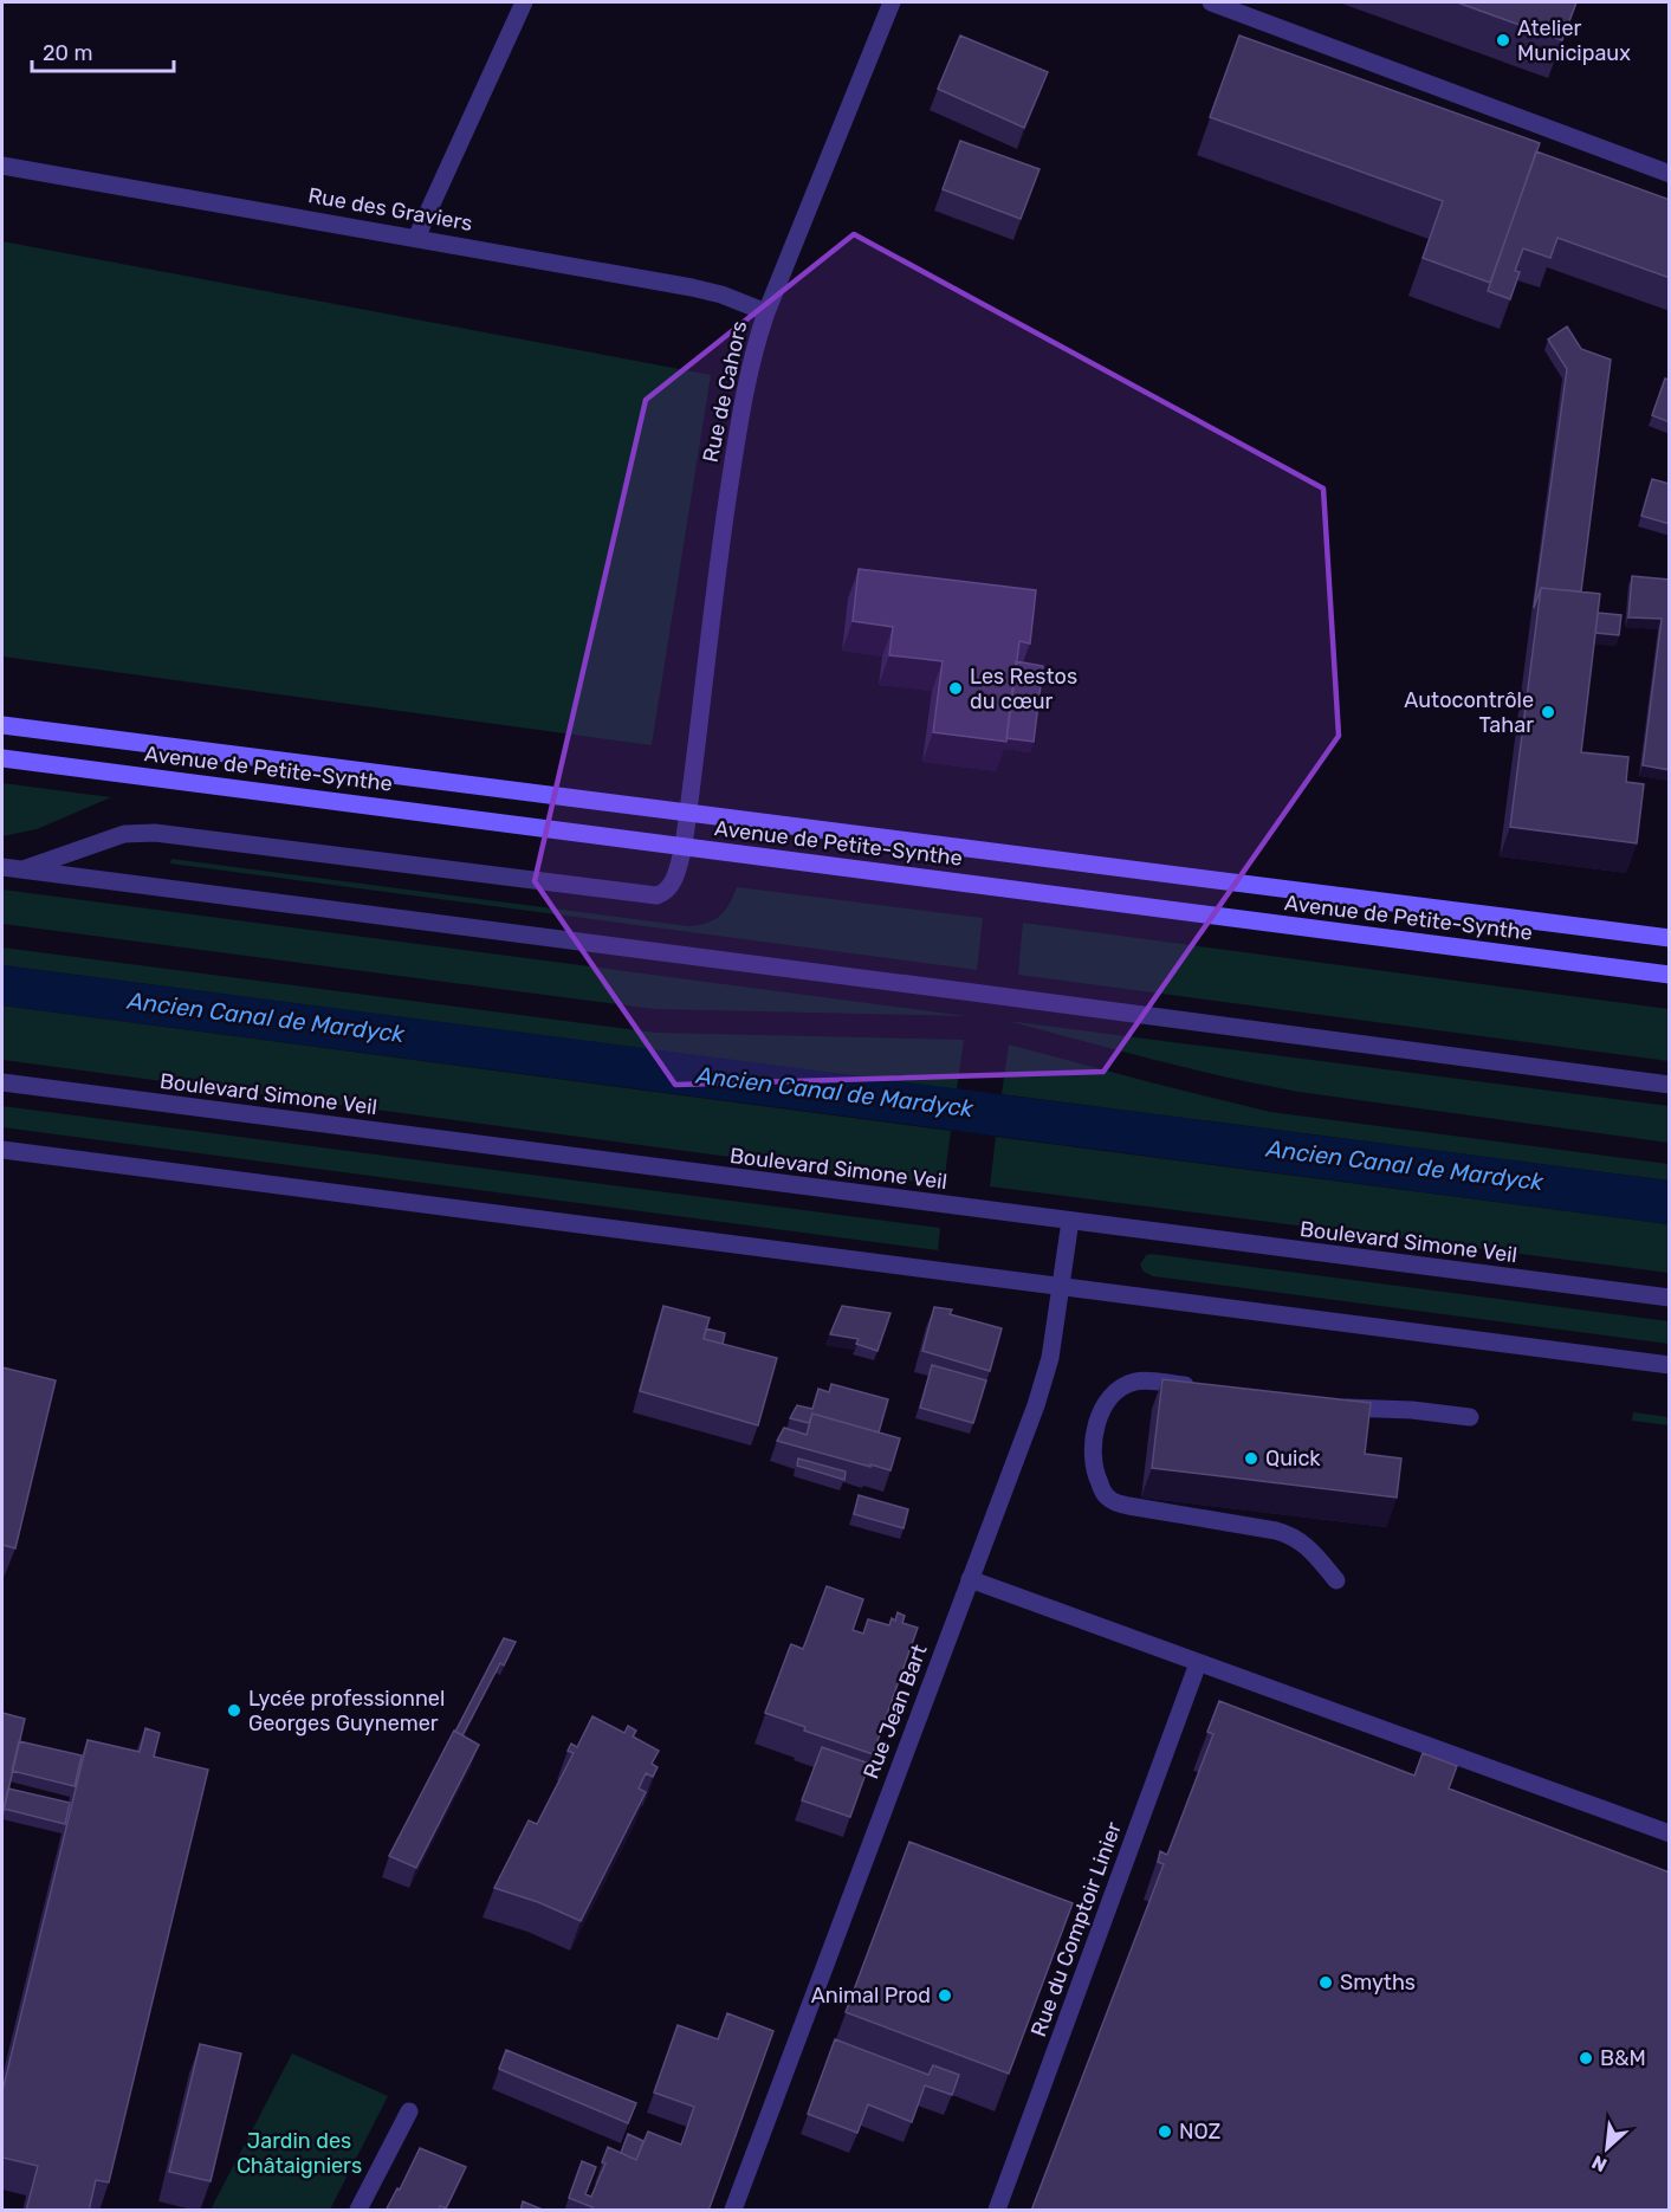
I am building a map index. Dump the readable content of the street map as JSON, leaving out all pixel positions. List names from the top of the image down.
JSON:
{
  "streets": {
    "main road": ["Avenue de Petite-Synthe"],
    "street": [
      "Rue des Graviers",
      "Rue de Cahors",
      "Boulevard Simone Veil",
      "Rue Jean Bart",
      "Rue du Comptoir Linier"
    ]
  },
  "crossings": [
    ["Rue des Graviers", "Rue de Cahors"],
    ["Rue de Cahors", "Avenue de Petite-Synthe"],
    ["Boulevard Simone Veil", "Rue Jean Bart"]
  ],
  "water": ["Ancien Canal de Mardyck"],
  "parks": ["Jardin des Châtaigniers"],
  "places": [
    "Atelier Municipaux",
    "Les Restos du cœur",
    "Autocontrôle Tahar",
    "Quick",
    "Lycée professionnel Georges Guynemer",
    "Smyths",
    "Animal Prod",
    "B&M",
    "NOZ"
  ],
  "scale_bar": "20 m",
  "north": "bottom left"
}
